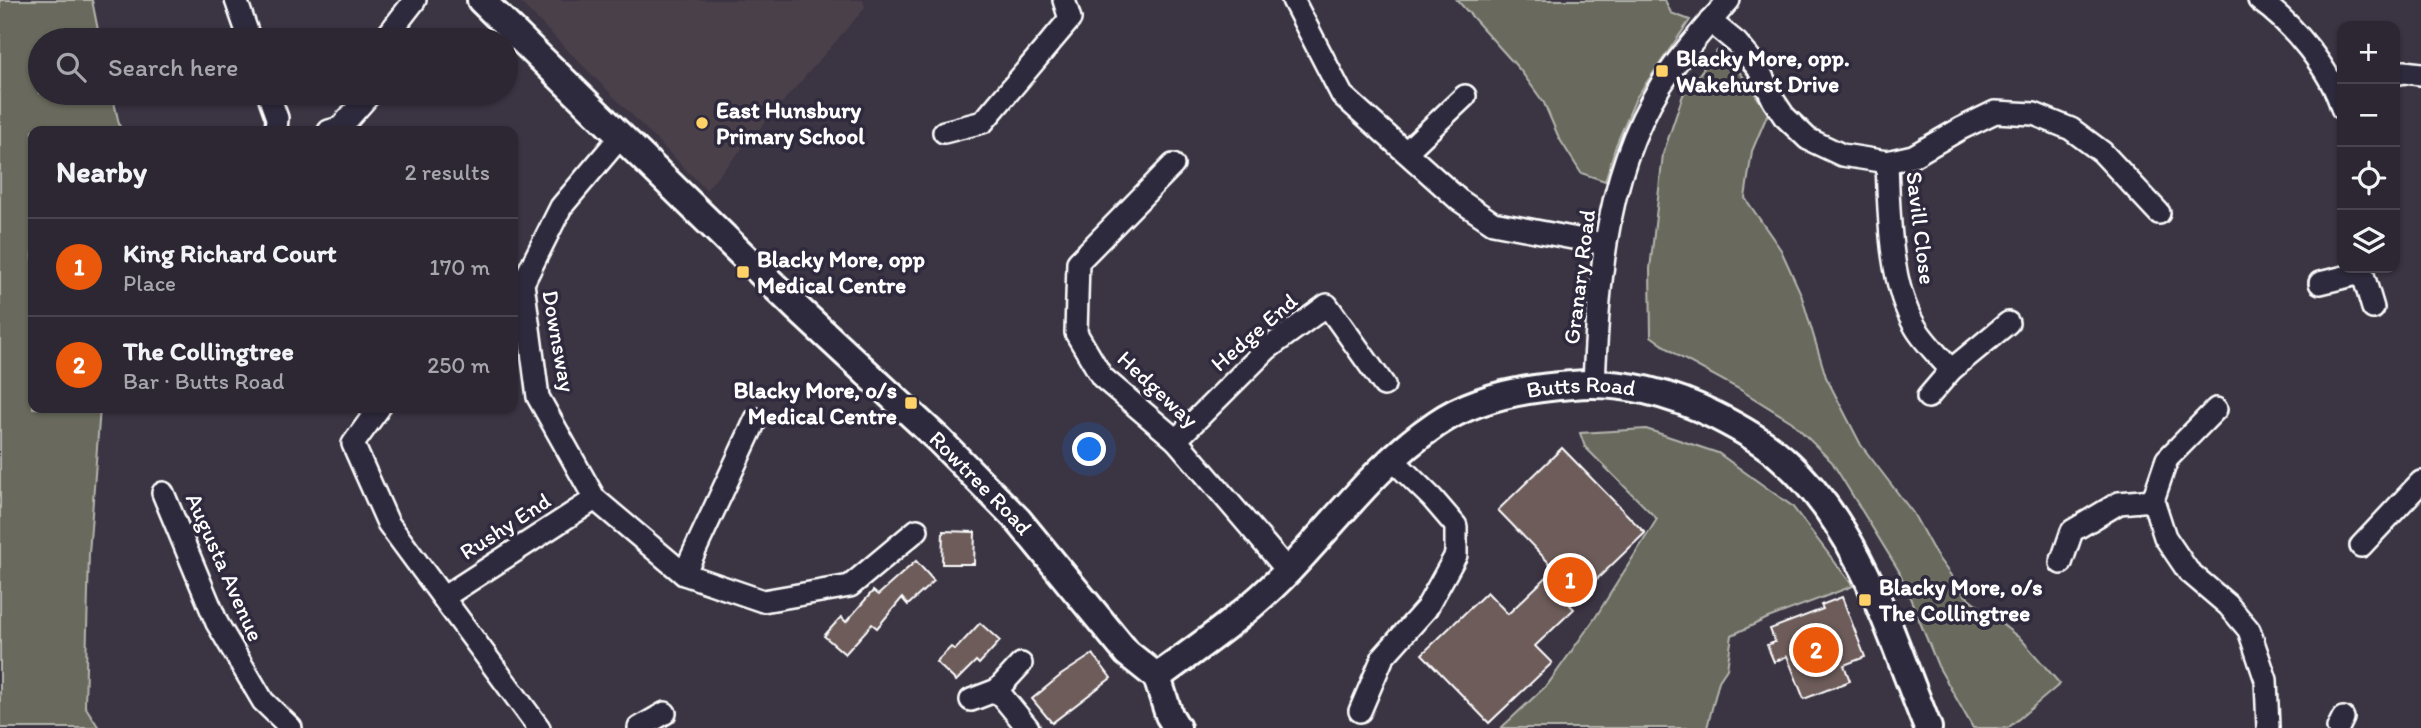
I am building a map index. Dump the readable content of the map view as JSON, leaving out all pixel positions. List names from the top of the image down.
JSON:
{
  "streets": {
    "street": [
      "Savill Close",
      "Granary Road",
      "Hedge End",
      "Downsway",
      "Hedgeway",
      "Butts Road",
      "Rowtree Road",
      "Rushy End",
      "Augusta Avenue"
    ]
  },
  "crossings": [
    ["Granary Road", "Butts Road"],
    ["Hedge End", "Hedgeway"],
    ["Downsway", "Rowtree Road"],
    ["Downsway", "Rushy End"],
    ["Hedgeway", "Butts Road"],
    ["Butts Road", "Rowtree Road"]
  ],
  "places": {
    "transit": [
      "Blacky More, opp. Wakehurst Drive",
      "Blacky More, opp Medical Centre",
      "Blacky More, o/s Medical Centre",
      "Blacky More, o/s The Collingtree"
    ],
    "other": ["East Hunsbury Primary School"]
  },
  "page": {
    "map_buttons": ["+", "−"],
    "search": "Search here",
    "heading": ["Nearby", "2 results"],
    "list": [
      {
        "mark": "1",
        "name": "King Richard Court",
        "note": "Place",
        "value": "170 m"
      },
      {
        "mark": "2",
        "name": "The Collingtree",
        "note": "Bar · Butts Road",
        "value": "250 m"
      }
    ],
    "pins": ["1", "2"]
  }
}
